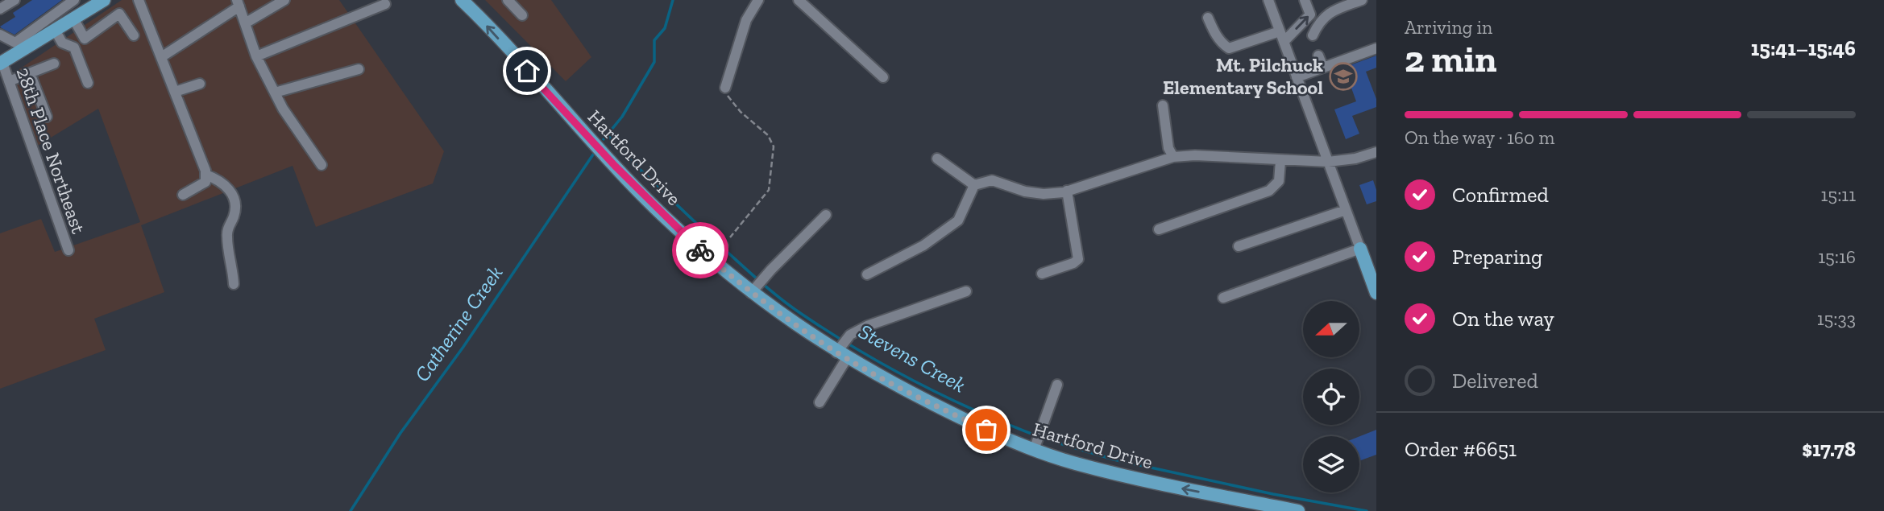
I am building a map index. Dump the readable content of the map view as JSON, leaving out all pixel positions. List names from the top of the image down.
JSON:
{
  "streets": {
    "main road": ["Hartford Drive"],
    "street": ["28th Place Northeast"]
  },
  "one_way": ["Hartford Drive"],
  "water": ["Catherine Creek", "Stevens Creek"],
  "places": {
    "school or university": ["Mt. Pilchuck Elementary School"]
  },
  "north": "left",
  "page": {
    "heading": ["2 min", "Arriving in", "15:41–15:46"],
    "panel": ["Order #6651", "$17.78"],
    "bar": "On the way · 160 m",
    "list": [
      ["Confirmed", "15:11"],
      ["Preparing", "15:16"],
      ["On the way", "15:33"],
      "Delivered"
    ]
  }
}
